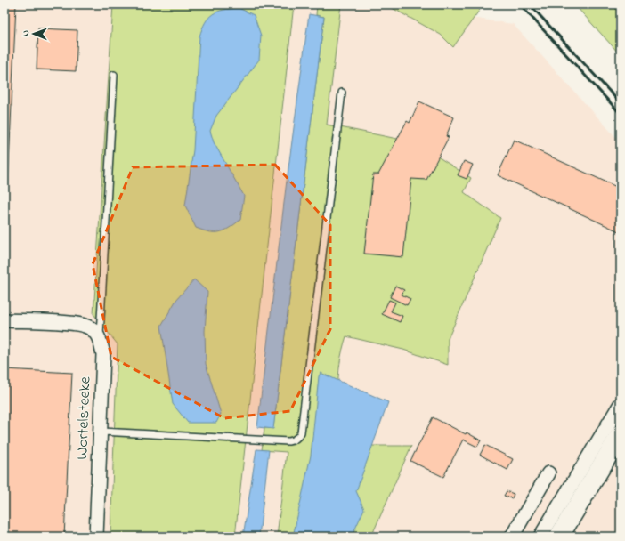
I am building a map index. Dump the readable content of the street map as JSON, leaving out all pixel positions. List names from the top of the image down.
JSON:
{
  "streets": {
    "street": ["Wortelsteeke"]
  },
  "north": "left"
}
